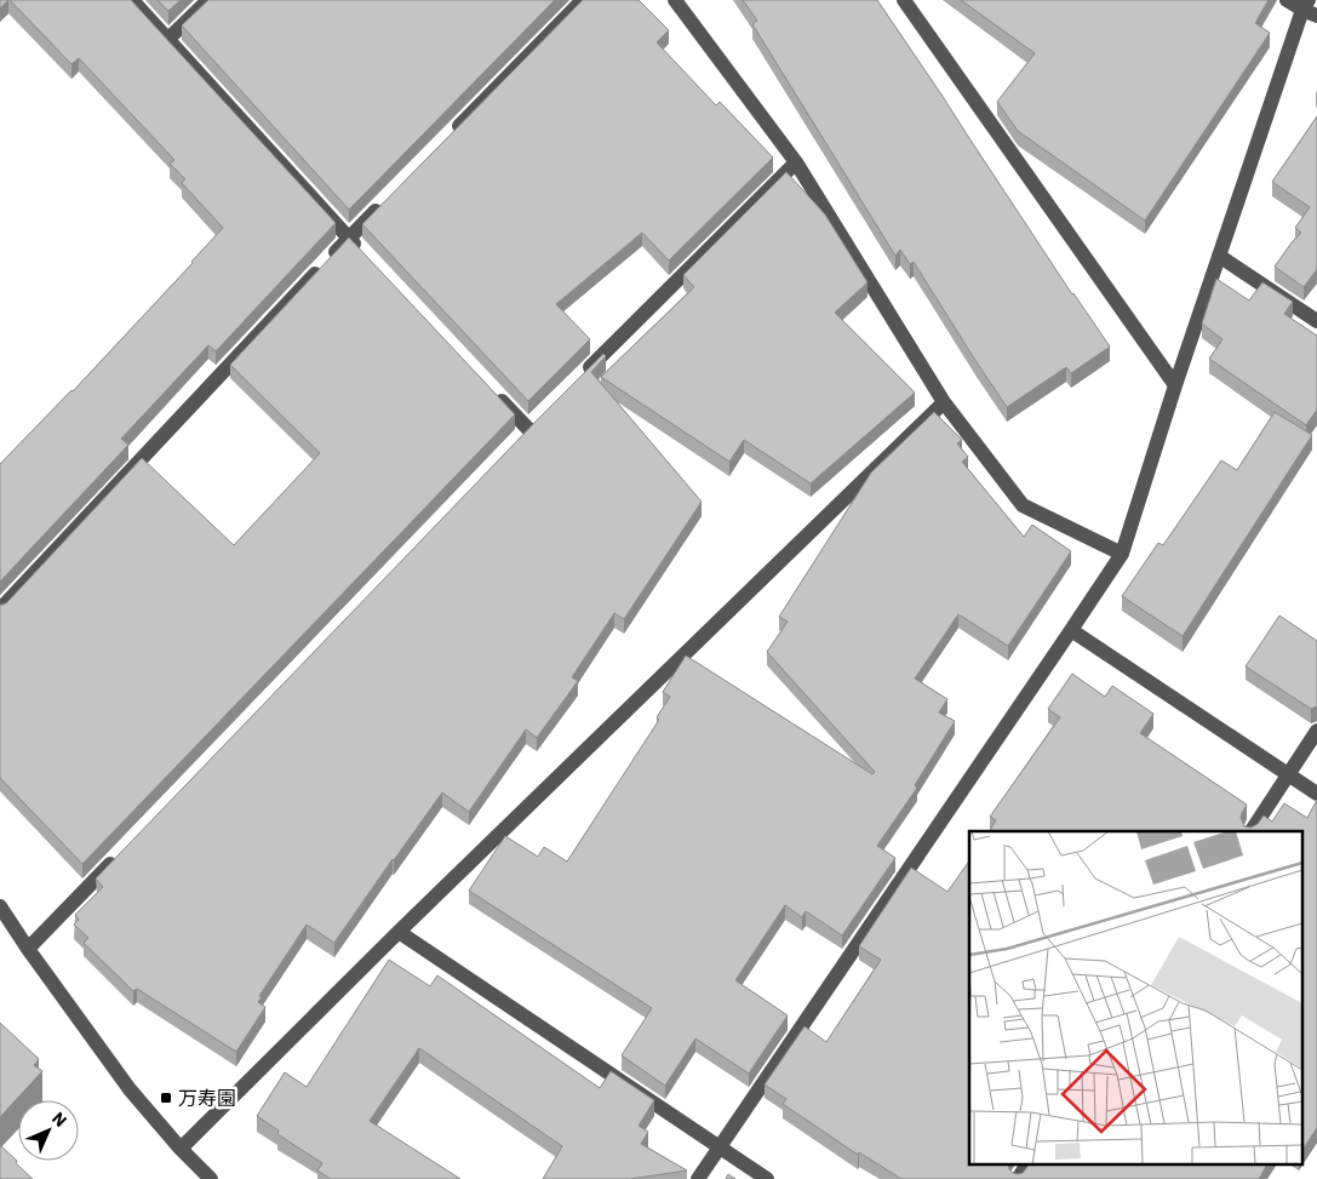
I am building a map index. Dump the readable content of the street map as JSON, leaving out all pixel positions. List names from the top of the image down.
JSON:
{
  "places": {
    "transit": ["万寿園"]
  },
  "north": "top right"
}
